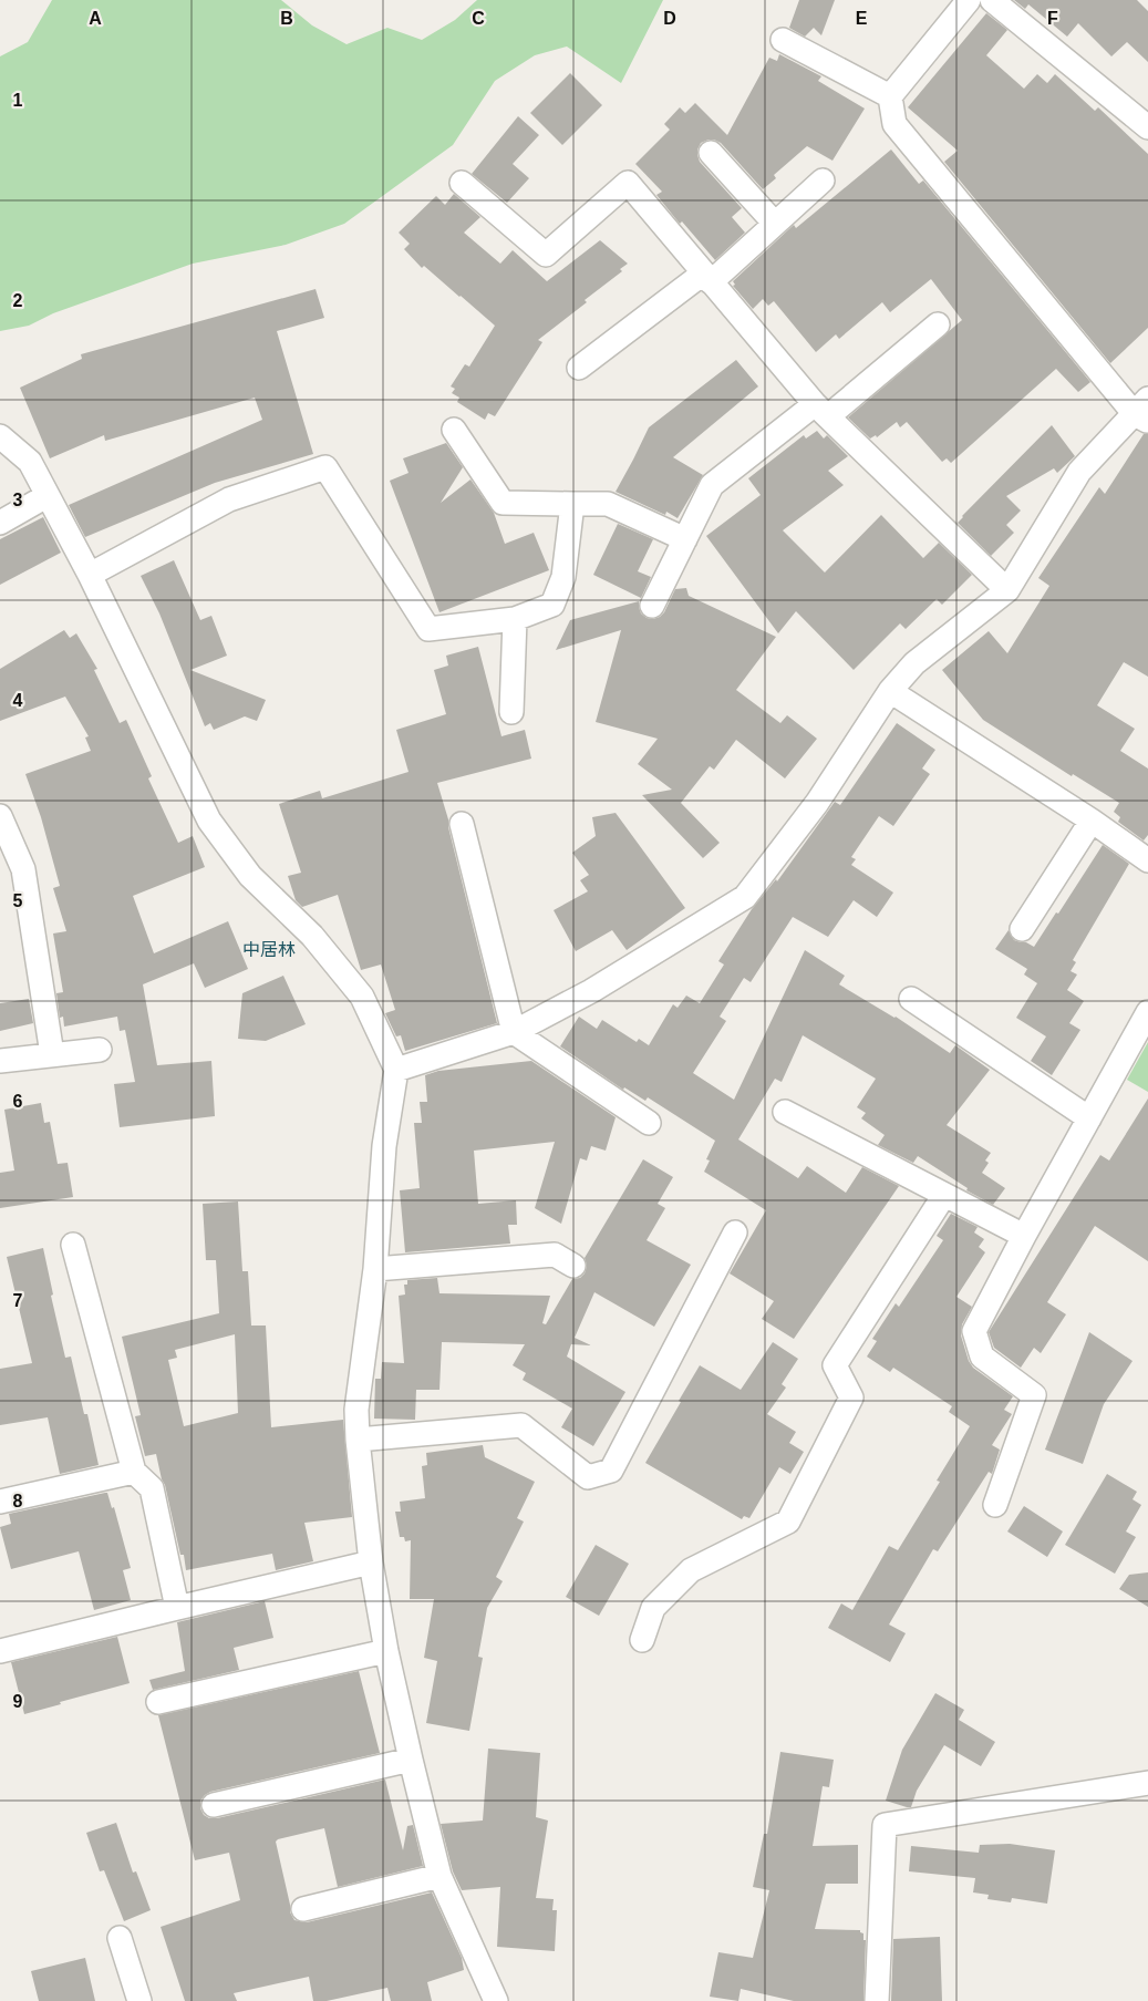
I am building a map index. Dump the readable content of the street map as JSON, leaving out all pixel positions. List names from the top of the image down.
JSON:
{
  "districts": ["中居林"],
  "grid": {
    "columns": [
      "A",
      "B",
      "C",
      "D",
      "E",
      "F"
    ],
    "rows": [
      "1",
      "2",
      "3",
      "4",
      "5",
      "6",
      "7",
      "8",
      "9"
    ]
  }
}
